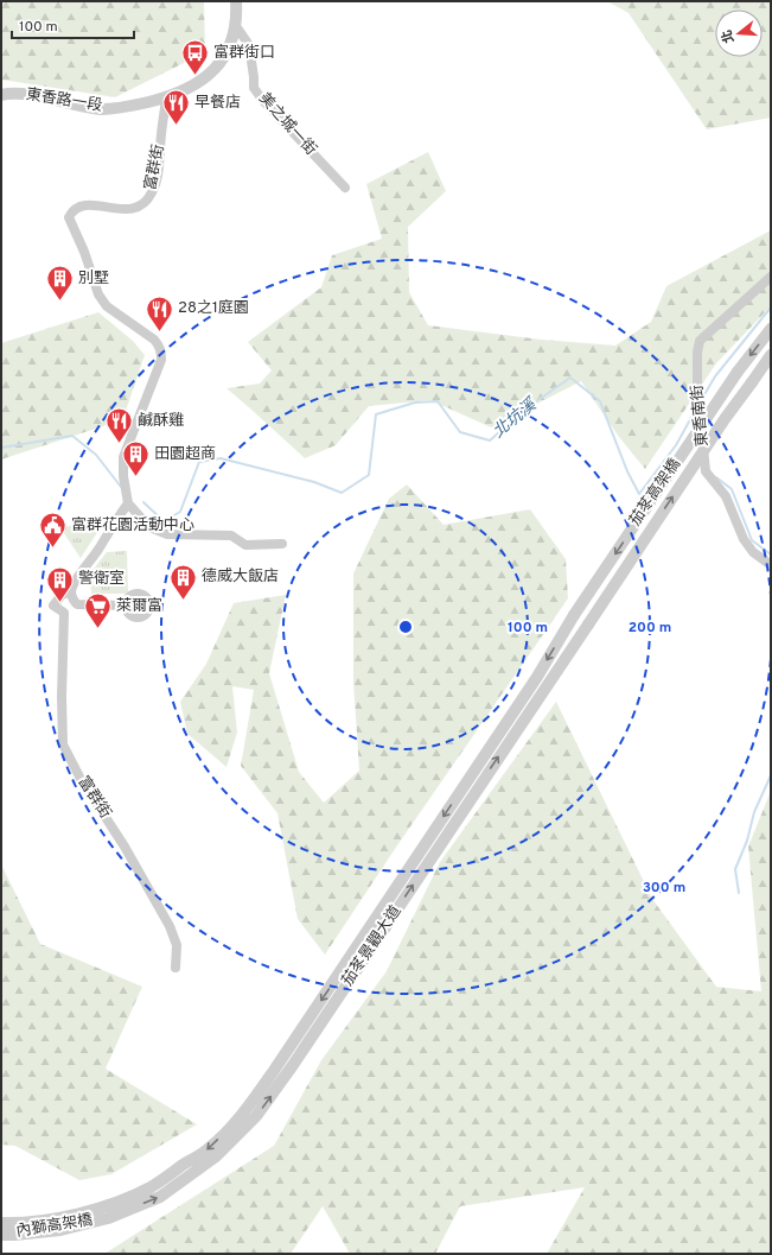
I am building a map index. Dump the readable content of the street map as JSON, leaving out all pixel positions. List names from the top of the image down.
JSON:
{
  "streets": {
    "street": [
      "東香路一段",
      "美之城一街",
      "富群街",
      "東香南街",
      "茄苳高架橋",
      "茄苳景觀大道",
      "內獅高架橋"
    ]
  },
  "crossings": [
    ["東香路一段", "美之城一街"],
    ["東香路一段", "富群街"],
    ["茄苳高架橋", "茄苳景觀大道"],
    ["茄苳景觀大道", "內獅高架橋"]
  ],
  "water": ["北坑溪"],
  "places": {
    "bus stop": ["富群街口"],
    "restaurant": ["早餐店", "28之1庭園", "鹹酥雞"],
    "building": [
      "別墅",
      "田園超商",
      "德威大飯店",
      "警衛室"
    ],
    "public building": ["富群花園活動中心"],
    "supermarket": ["萊爾富"]
  },
  "scale_bar": "100 m",
  "north": "left",
  "rings": ["100 m", "200 m", "300 m"]
}
